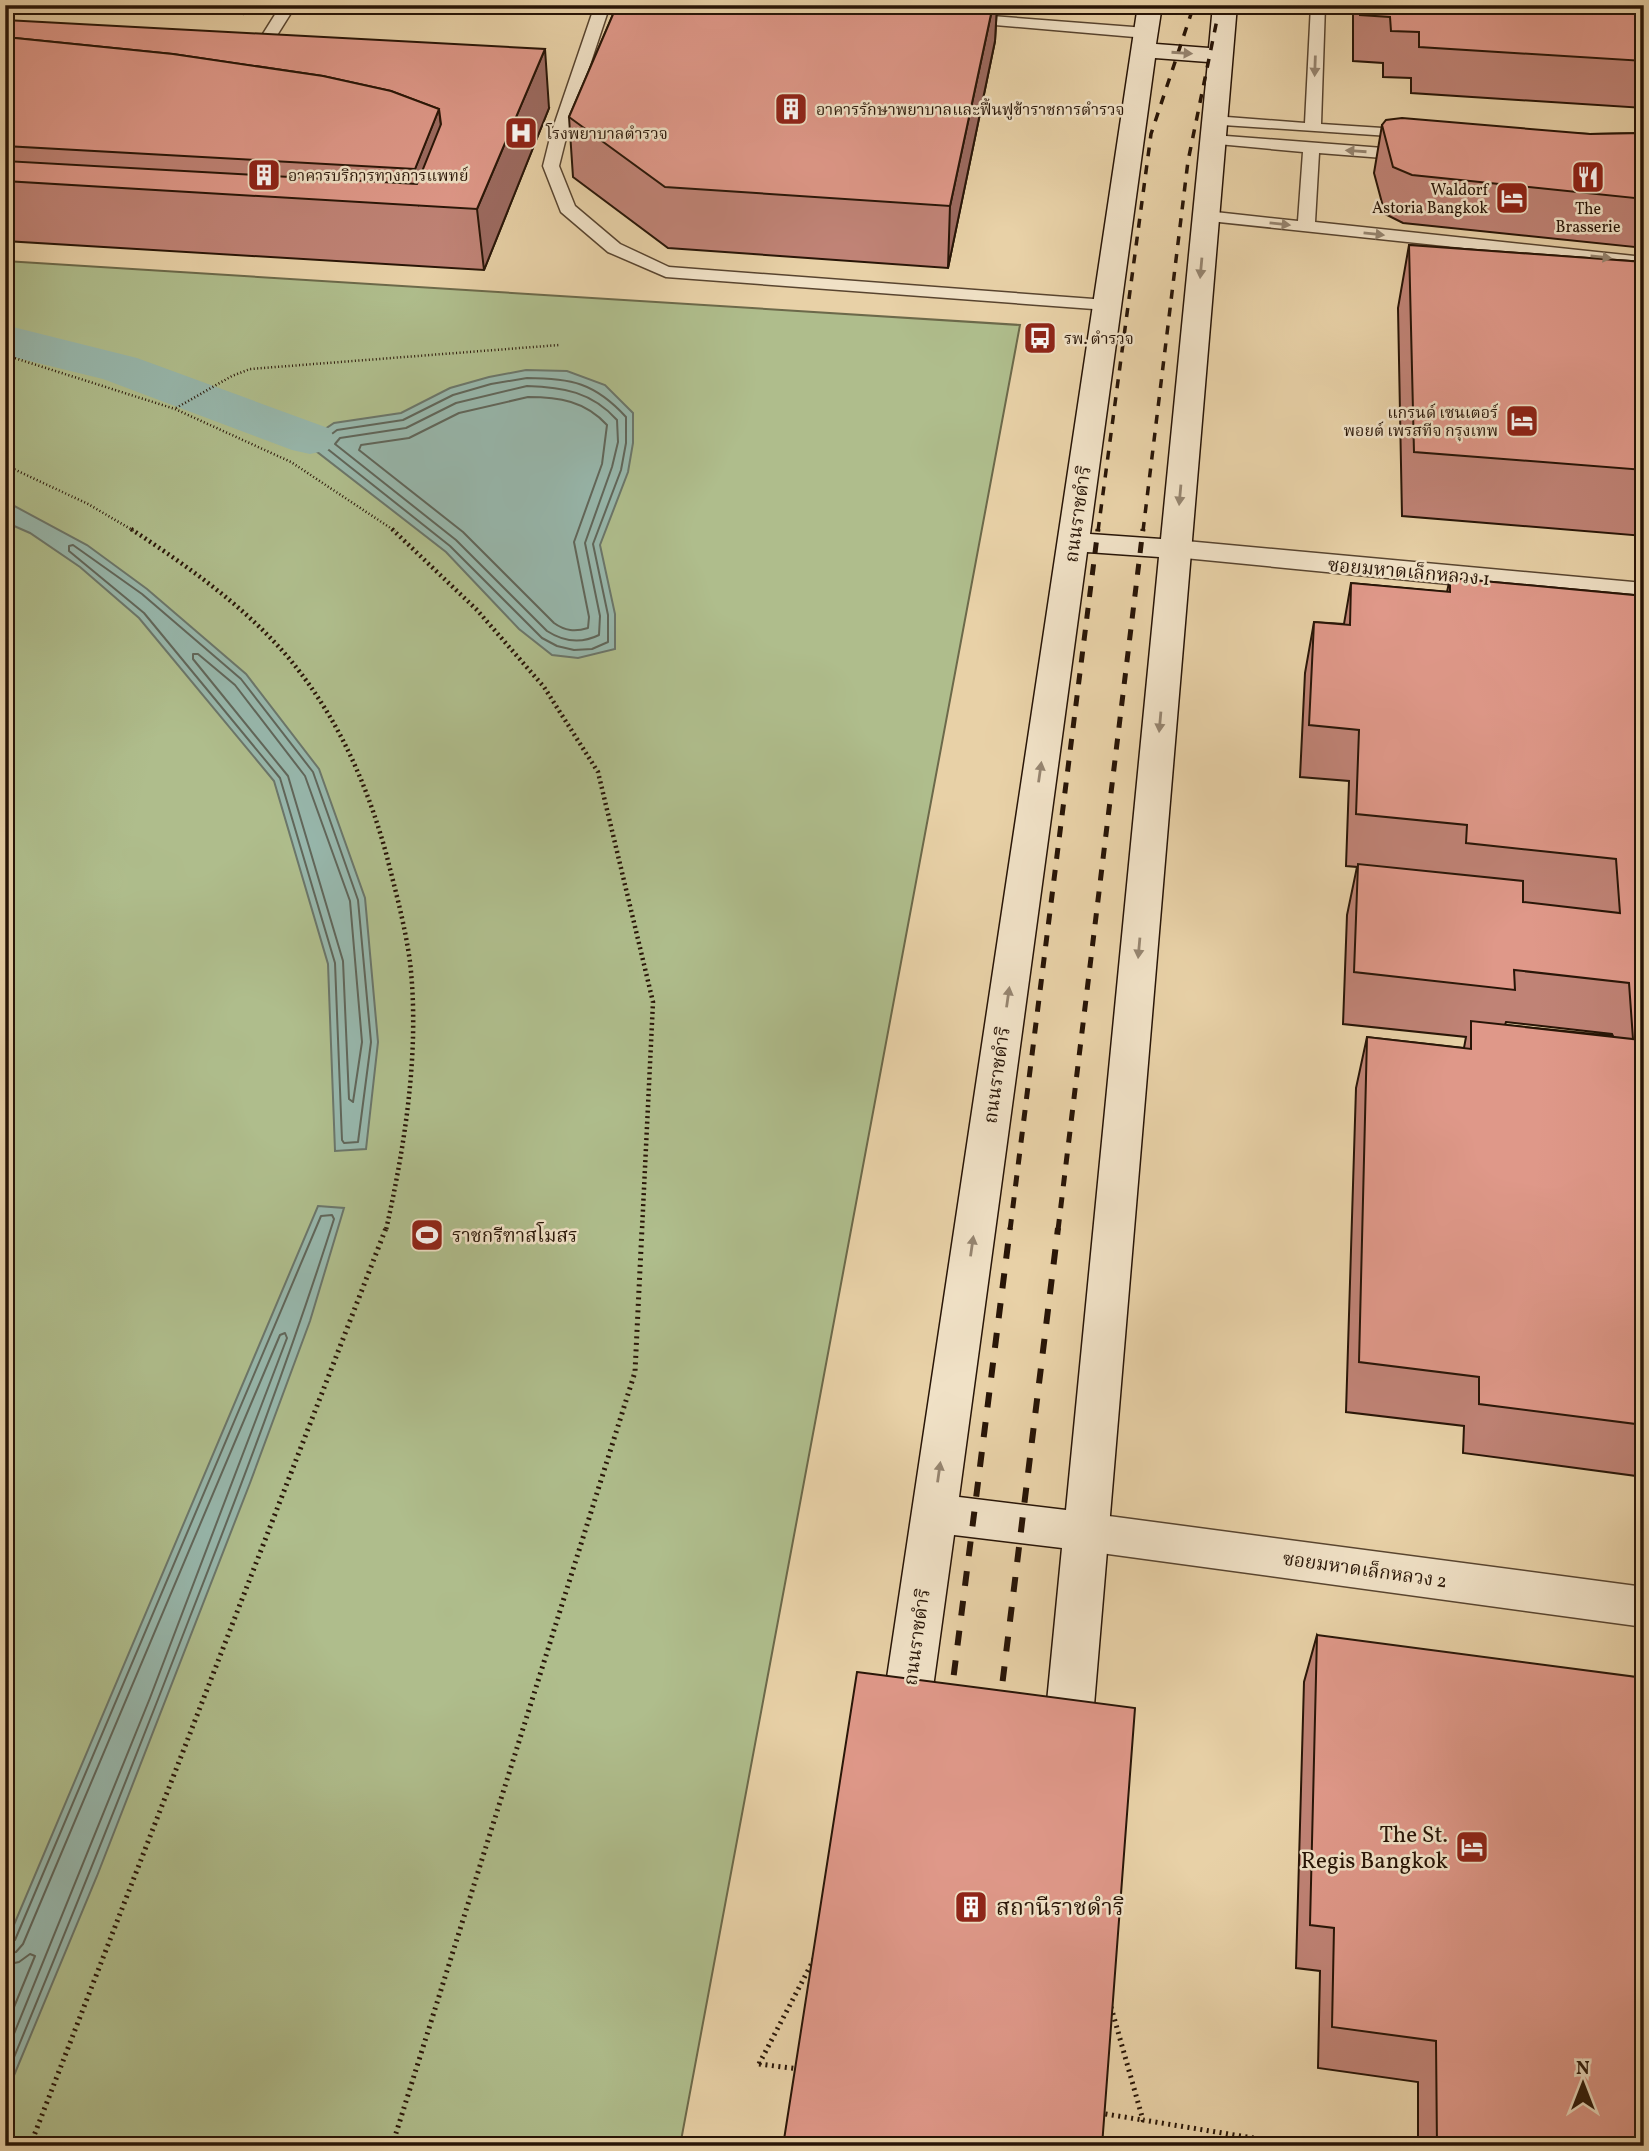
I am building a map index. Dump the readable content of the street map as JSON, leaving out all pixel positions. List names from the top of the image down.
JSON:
{
  "streets": {
    "main road": ["ถนนราชดำริ", "ซอยมหาดเล็กหลวง 1", "ซอยมหาดเล็กหลวง 2"]
  },
  "crossings": [
    ["ถนนราชดำริ", "ซอยมหาดเล็กหลวง 1"],
    ["ถนนราชดำริ", "ซอยมหาดเล็กหลวง 2"]
  ],
  "places": {
    "building": ["อาคารรักษาพยาบาลและฟื้นฟูข้าราชการตำรวจ", "อาคารบริการทางการแพทย์", "สถานีราชดำริ"],
    "hospital": ["โรงพยาบาลตำรวจ"],
    "restaurant": ["The Brasserie"],
    "hotel": ["Waldorf Astoria Bangkok", "แกรนด์ เซนเตอร์ พอยต์ เพรสทีจ กรุงเทพ", "The St. Regis Bangkok"],
    "bus stop": ["รพ. ตำรวจ"],
    "sports": ["ราชกรีฑาสโมสร"]
  },
  "north": "top"
}
